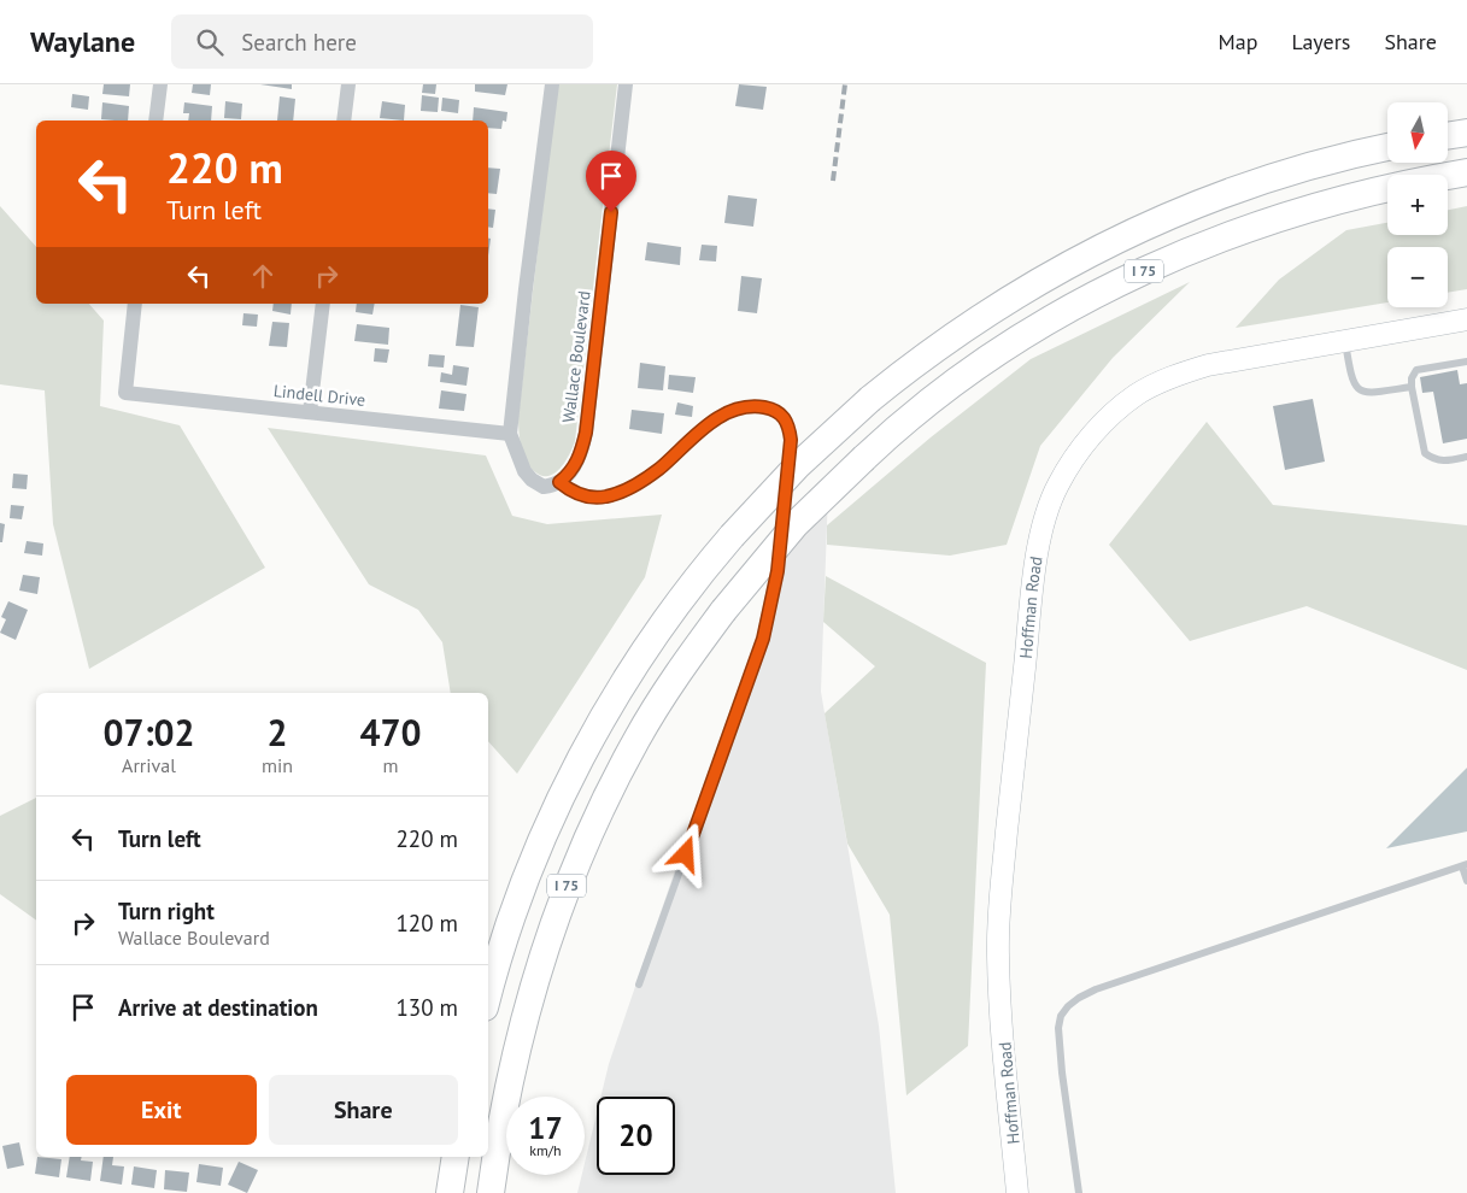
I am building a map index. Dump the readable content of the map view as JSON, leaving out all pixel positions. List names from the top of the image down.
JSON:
{
  "streets": {
    "highway": ["I 75"],
    "street": ["Wallace Boulevard", "Lindell Drive", "Hoffman Road"]
  },
  "north": "bottom",
  "page": {
    "header": "Waylane",
    "search": "Search here",
    "nav": ["Map", "Layers", "Share"],
    "map_buttons": ["+", "−"],
    "turn": ["220 m", "Turn left"],
    "eta": [
      "07:02",
      "Arrival",
      "2",
      "min",
      "470",
      "m"
    ],
    "list": [
      {
        "name": "Turn left",
        "value": "220 m"
      },
      {
        "name": "Turn right",
        "note": "Wallace Boulevard",
        "value": "120 m"
      },
      {
        "name": "Arrive at destination",
        "value": "130 m"
      }
    ],
    "buttons": ["Exit", "Share"],
    "speed": "17 km/h",
    "limit": "20"
  }
}
